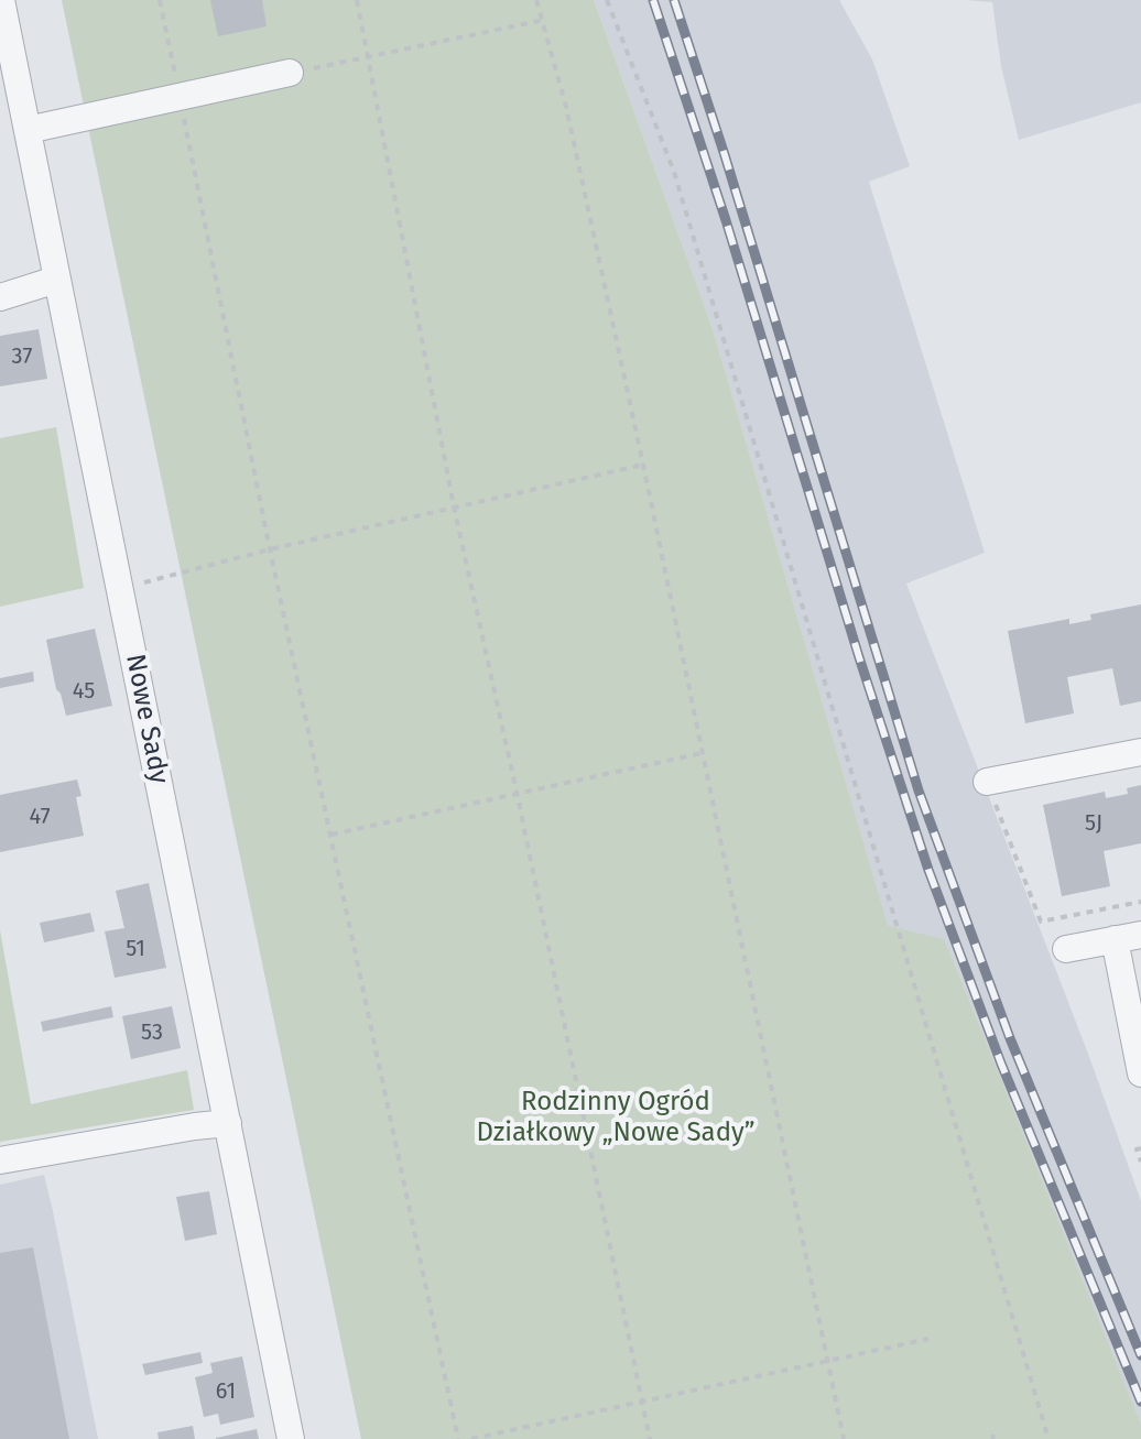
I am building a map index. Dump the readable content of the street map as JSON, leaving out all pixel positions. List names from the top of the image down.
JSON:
{
  "streets": {
    "street": ["Nowe Sady"]
  },
  "parks": ["Rodzinny Ogród Działkowy „Nowe Sady”"],
  "house_numbers": [
    "37",
    "45",
    "47",
    "5J",
    "51",
    "53",
    "61"
  ]
}
